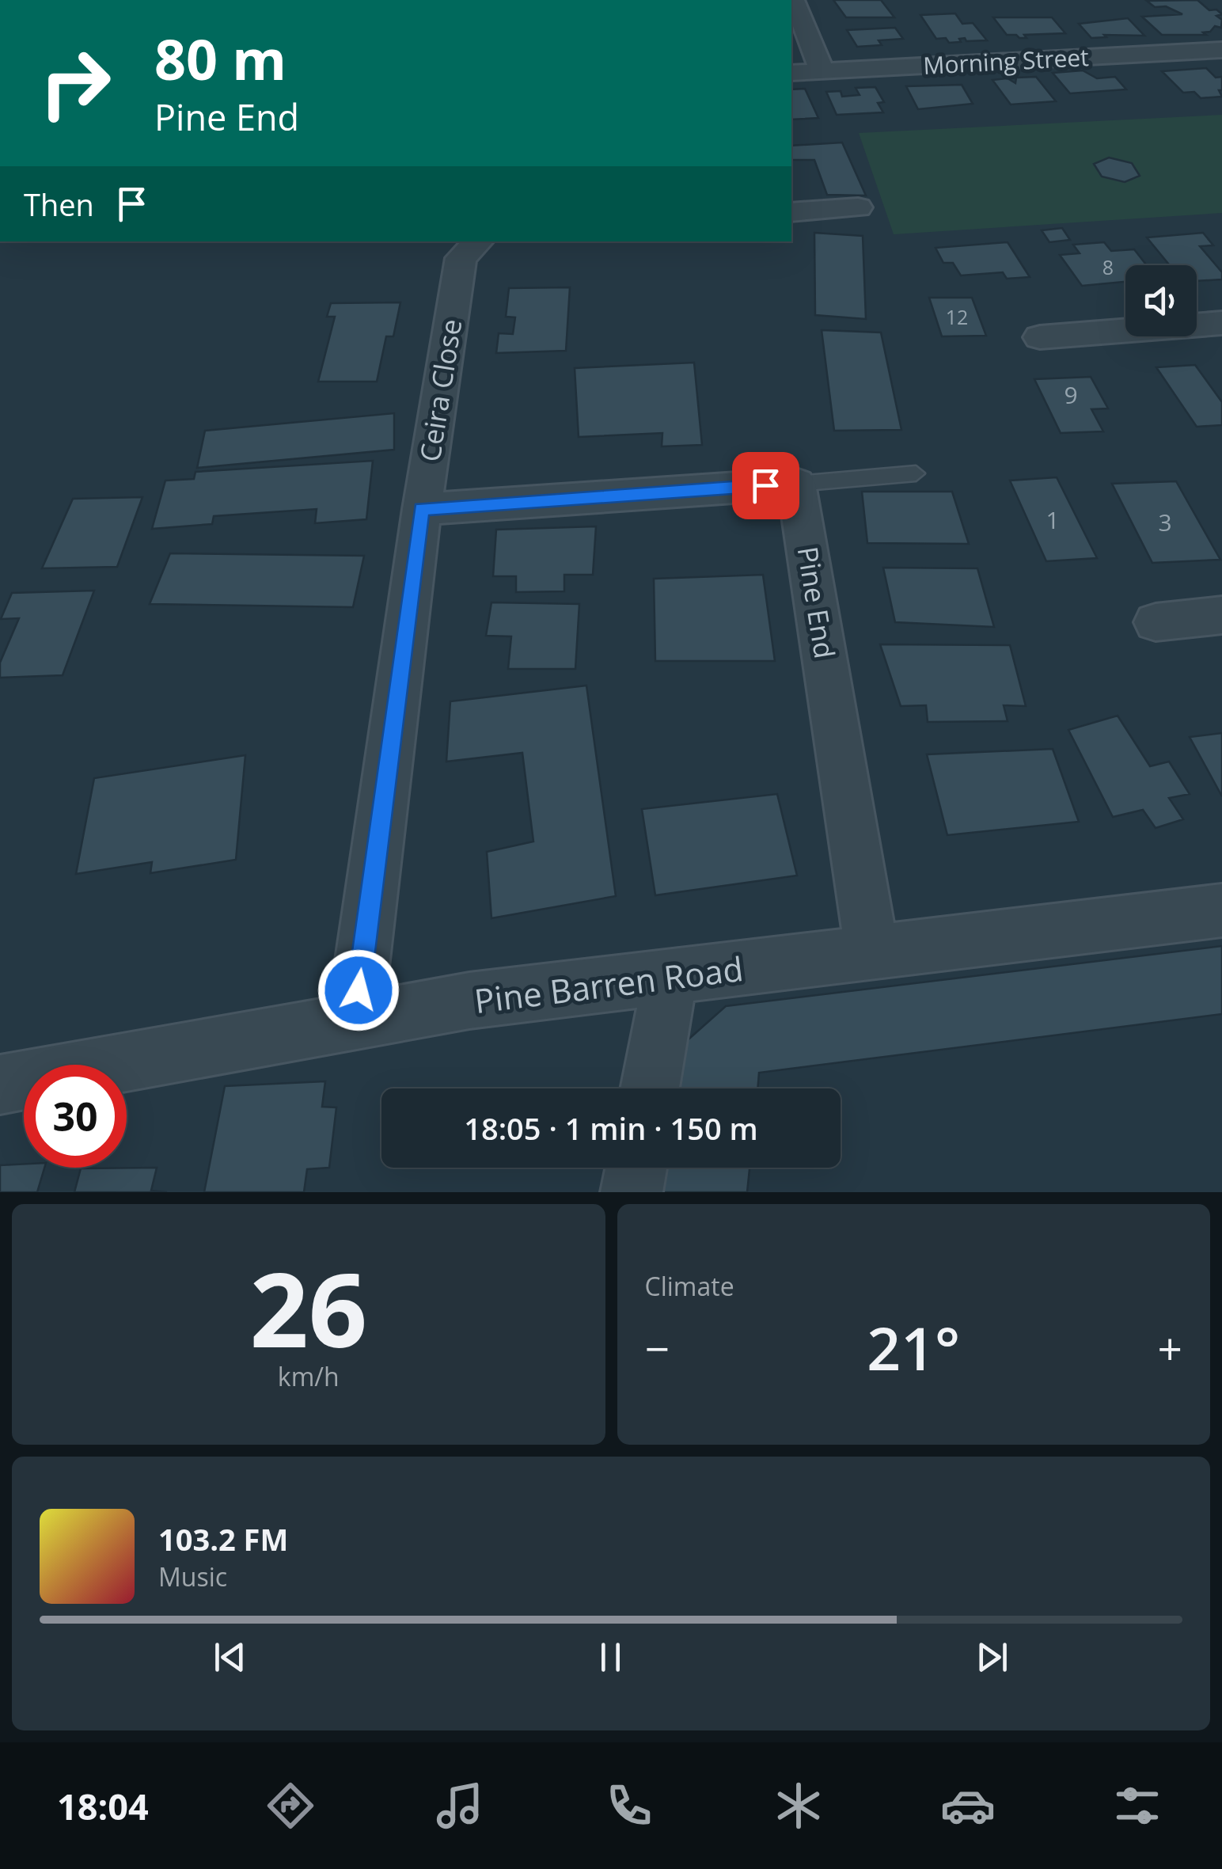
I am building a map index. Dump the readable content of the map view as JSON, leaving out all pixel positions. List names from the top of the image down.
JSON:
{
  "streets": {
    "street": [
      "Morning Street",
      "Ceira Close",
      "Pine End",
      "Pine Barren Road"
    ]
  },
  "crossings": [
    ["Ceira Close", "Pine Barren Road"],
    ["Pine End", "Pine Barren Road"]
  ],
  "house_numbers": [
    "8",
    "12",
    "9",
    "1",
    "3"
  ],
  "page": {
    "turn": ["80 m", "Pine End"],
    "then": "Then",
    "limit": "30",
    "trip": "18:05 · 1 min · 150 m",
    "tile": [
      ["26", "km/h"],
      "Climate"
    ],
    "heat": ["−", "21°", "+"],
    "song": ["103.2 FM", "Music"],
    "tabs": "18:04"
  }
}
